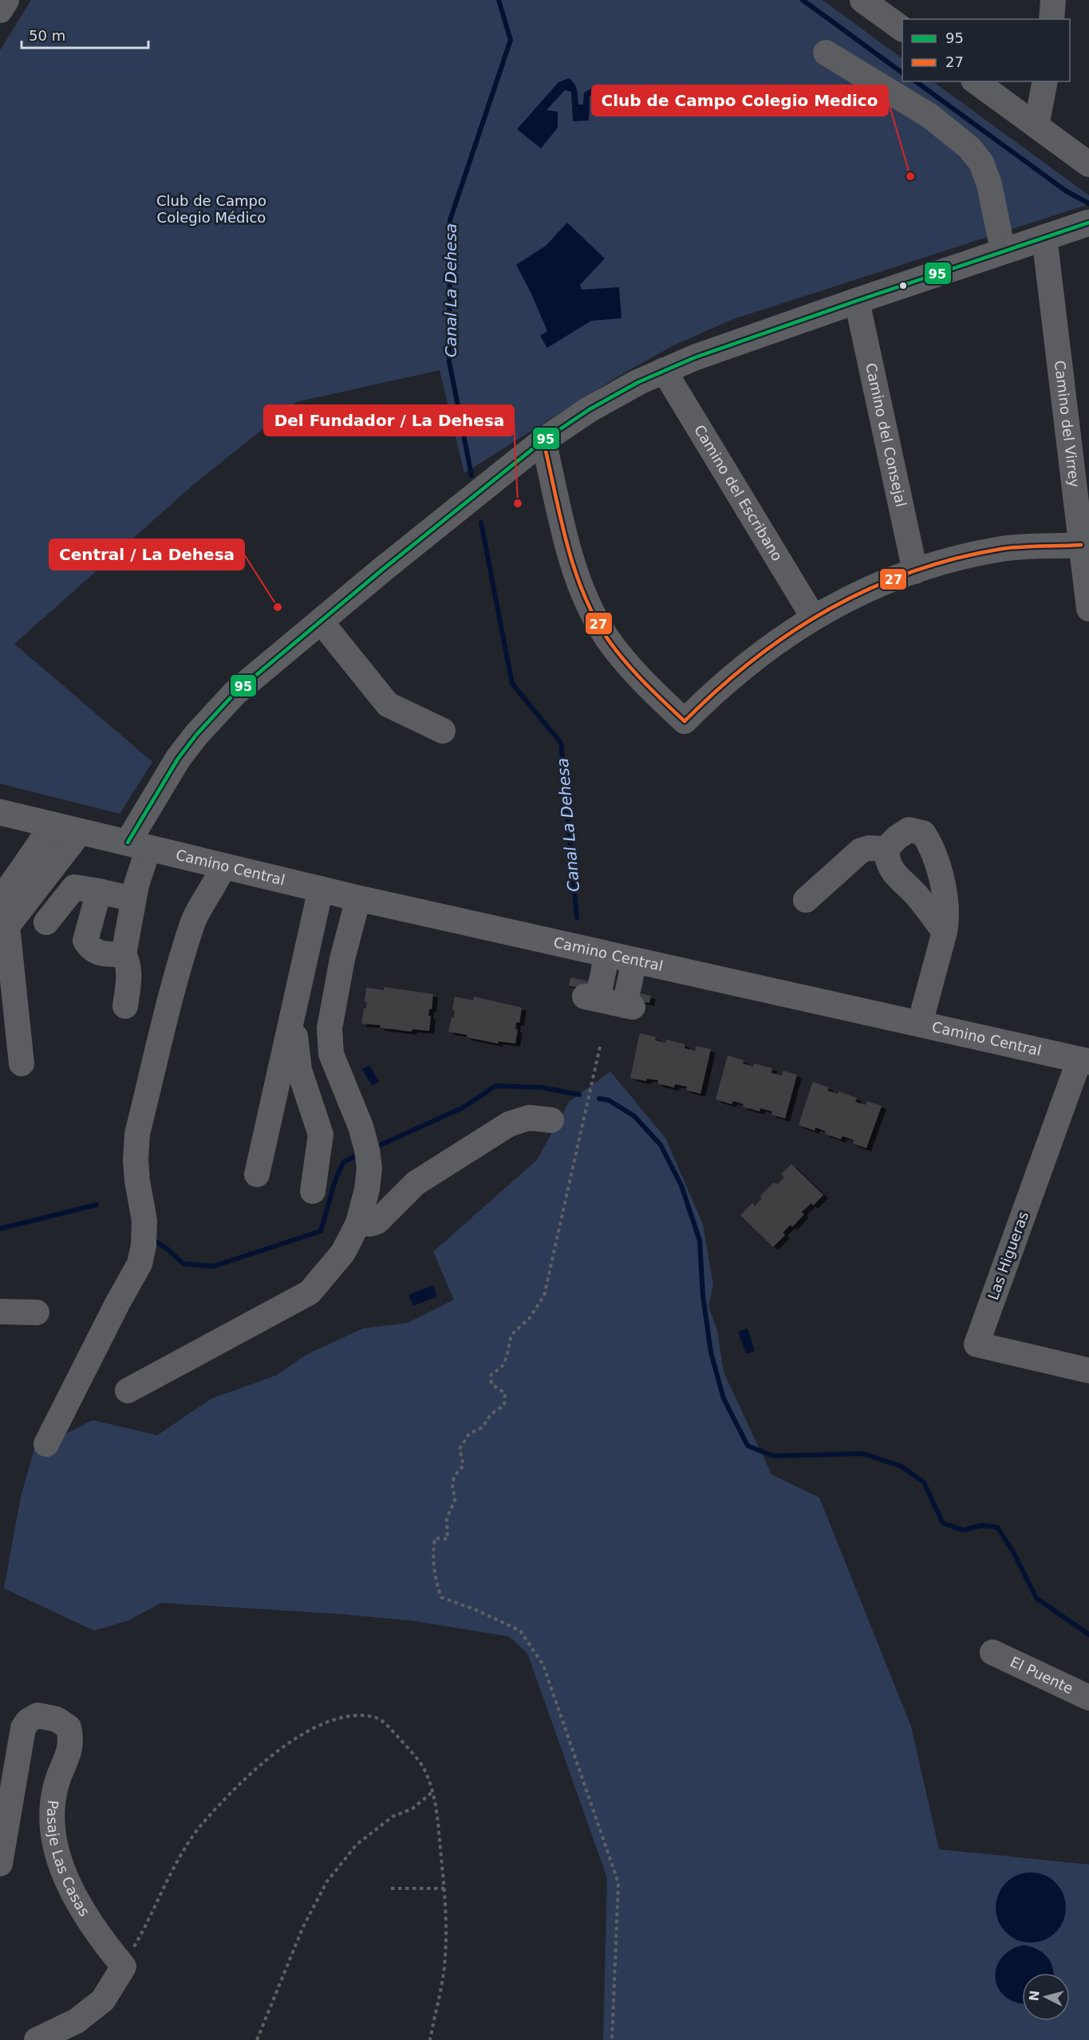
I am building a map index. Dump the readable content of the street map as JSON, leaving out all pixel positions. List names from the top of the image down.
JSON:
{
  "streets": {
    "main road": ["Camino Central"],
    "street": [
      "Camino del Virrey",
      "Camino del Consejal",
      "Camino del Escribano",
      "Las Higueras",
      "El Puente",
      "Pasaje Las Casas"
    ]
  },
  "crossings": [
    ["Camino Central", "Las Higueras"]
  ],
  "water": ["Canal La Dehesa"],
  "parks": ["Club de Campo Colegio Médico"],
  "places": ["Club de Campo Colegio Medico", "Del Fundador / La Dehesa", "Central / La Dehesa"],
  "lines": ["transit line 95", "transit line 27"],
  "legend": ["95", "27"],
  "scale_bar": "50 m",
  "north": "left"
}
